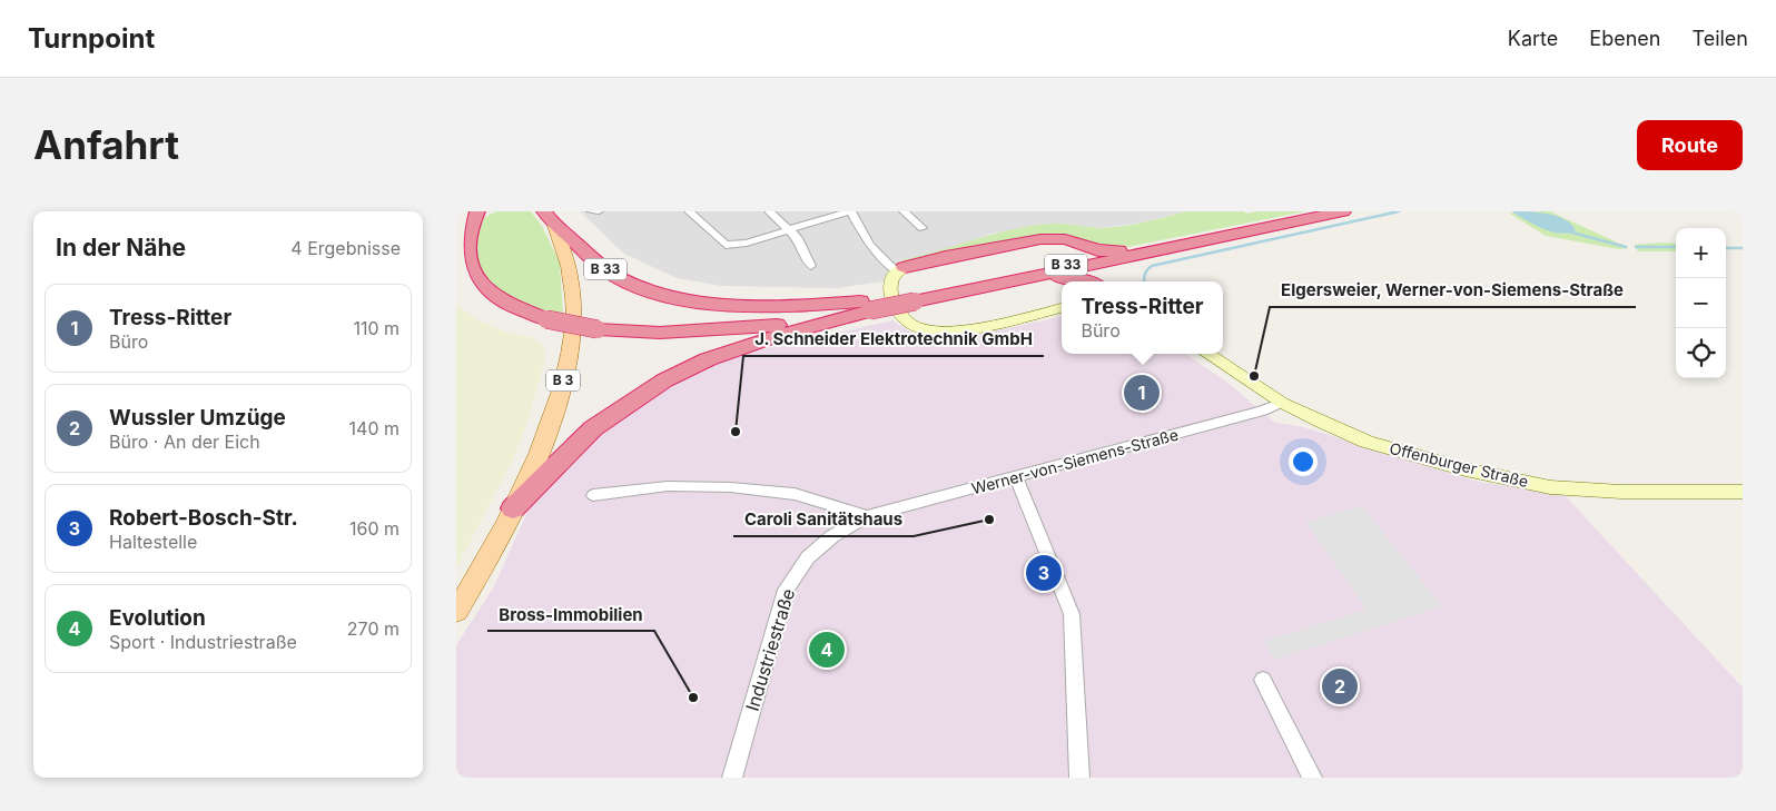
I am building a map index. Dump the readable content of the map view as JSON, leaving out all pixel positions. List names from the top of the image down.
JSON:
{
  "streets": {
    "highway": ["B 33"],
    "main road": ["B 3"],
    "street": ["Werner-von-Siemens-Straße", "Offenburger Straße", "Industriestraße"]
  },
  "crossings": [
    ["B 33", "B 3"],
    ["Werner-von-Siemens-Straße", "Offenburger Straße"],
    ["Werner-von-Siemens-Straße", "Industriestraße"]
  ],
  "places": [
    "Elgersweier, Werner-von-Siemens-Straße",
    "J. Schneider Elektrotechnik GmbH",
    "Caroli Sanitätshaus",
    "Bross-Immobilien"
  ],
  "page": {
    "header": "Turnpoint",
    "nav": ["Karte", "Ebenen", "Teilen"],
    "buttons": "Route",
    "title": "Anfahrt",
    "heading": ["In der Nähe", "4 Ergebnisse"],
    "map_buttons": ["+", "−"],
    "popup": ["Tress-Ritter", "Büro"],
    "list": [
      {
        "mark": "1",
        "name": "Tress-Ritter",
        "note": "Büro",
        "value": "110 m"
      },
      {
        "mark": "2",
        "name": "Wussler Umzüge",
        "note": "Büro · An der Eich",
        "value": "140 m"
      },
      {
        "mark": "3",
        "name": "Robert-Bosch-Str.",
        "note": "Haltestelle",
        "value": "160 m"
      },
      {
        "mark": "4",
        "name": "Evolution",
        "note": "Sport · Industriestraße",
        "value": "270 m"
      }
    ],
    "pins": [
      "1",
      "3",
      "4",
      "2"
    ]
  }
}
